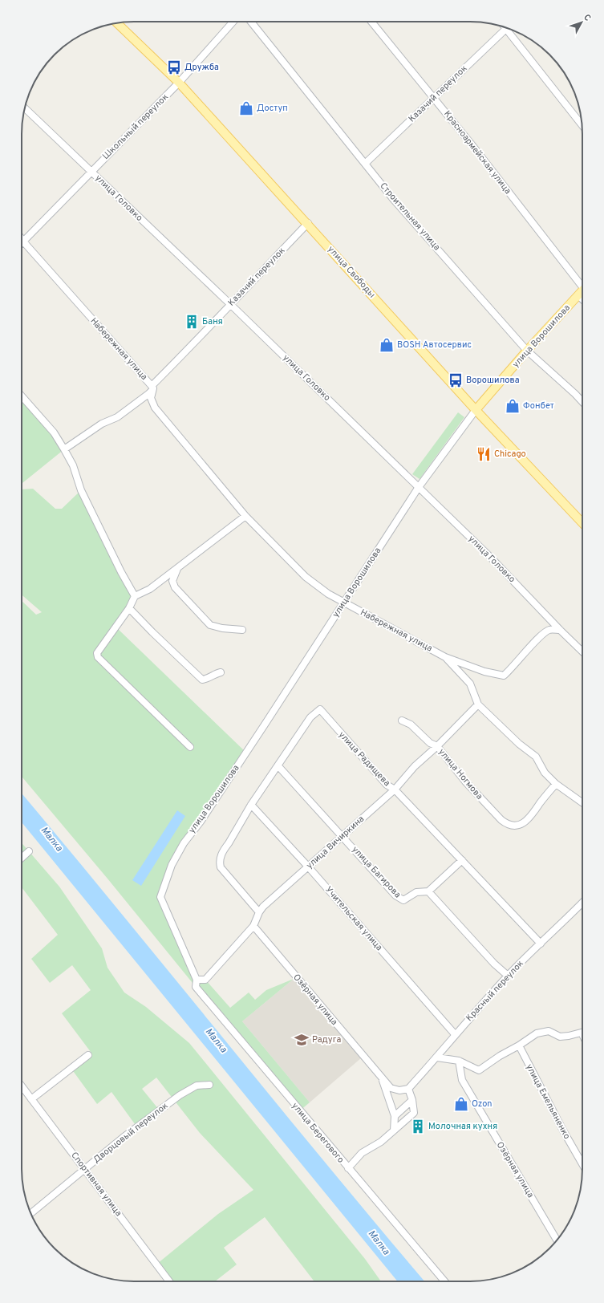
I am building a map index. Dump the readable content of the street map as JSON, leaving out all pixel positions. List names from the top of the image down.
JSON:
{
  "streets": {
    "main road": ["улица Свободы", "улица Ворошилова"],
    "street": [
      "Казачий переулок",
      "Школьный переулок",
      "Красноармейская улица",
      "улица Головко",
      "Строительная улица",
      "Набережная улица",
      "улица Радищева",
      "улица Ногмова",
      "улица Вичиркина",
      "улица Багирова",
      "Учительская улица",
      "Красный переулок",
      "Озёрная улица",
      "улица Емельяненко",
      "Дворцовый переулок",
      "улица Берегового",
      "Спортивная улица"
    ]
  },
  "crossings": [
    ["Казачий переулок", "Красноармейская улица"],
    ["Казачий переулок", "улица Головко"],
    ["Казачий переулок", "Строительная улица"],
    ["Казачий переулок", "улица Свободы"],
    ["Казачий переулок", "Набережная улица"],
    ["Школьный переулок", "улица Головко"],
    ["Школьный переулок", "улица Свободы"],
    ["Школьный переулок", "Набережная улица"],
    ["Красноармейская улица", "улица Ворошилова"],
    ["улица Головко", "улица Ворошилова"],
    ["улица Головко", "Набережная улица"],
    ["Строительная улица", "улица Ворошилова"],
    ["улица Свободы", "улица Ворошилова"],
    ["улица Ворошилова", "Набережная улица"],
    ["улица Ворошилова", "улица Берегового"],
    ["Набережная улица", "улица Ногмова"],
    ["Набережная улица", "улица Вичиркина"],
    ["улица Радищева", "улица Вичиркина"],
    ["улица Радищева", "улица Багирова"],
    ["улица Радищева", "Учительская улица"],
    ["улица Радищева", "Красный переулок"],
    ["улица Ногмова", "улица Вичиркина"],
    ["улица Вичиркина", "улица Багирова"],
    ["улица Вичиркина", "Учительская улица"],
    ["улица Вичиркина", "Озёрная улица"],
    ["улица Вичиркина", "улица Берегового"],
    ["Учительская улица", "Красный переулок"],
    ["Красный переулок", "Озёрная улица"],
    ["Дворцовый переулок", "Спортивная улица"]
  ],
  "water": ["Малка"],
  "places": {
    "bus stop": ["Дружба", "Ворошилова"],
    "shop": [
      "Доступ",
      "BOSH Автосервис",
      "Фонбет",
      "Ozon"
    ],
    "building": ["Баня", "Молочная кухня"],
    "restaurant": ["Chicago"],
    "school or university": ["Радуга"]
  },
  "north": "top right"
}
